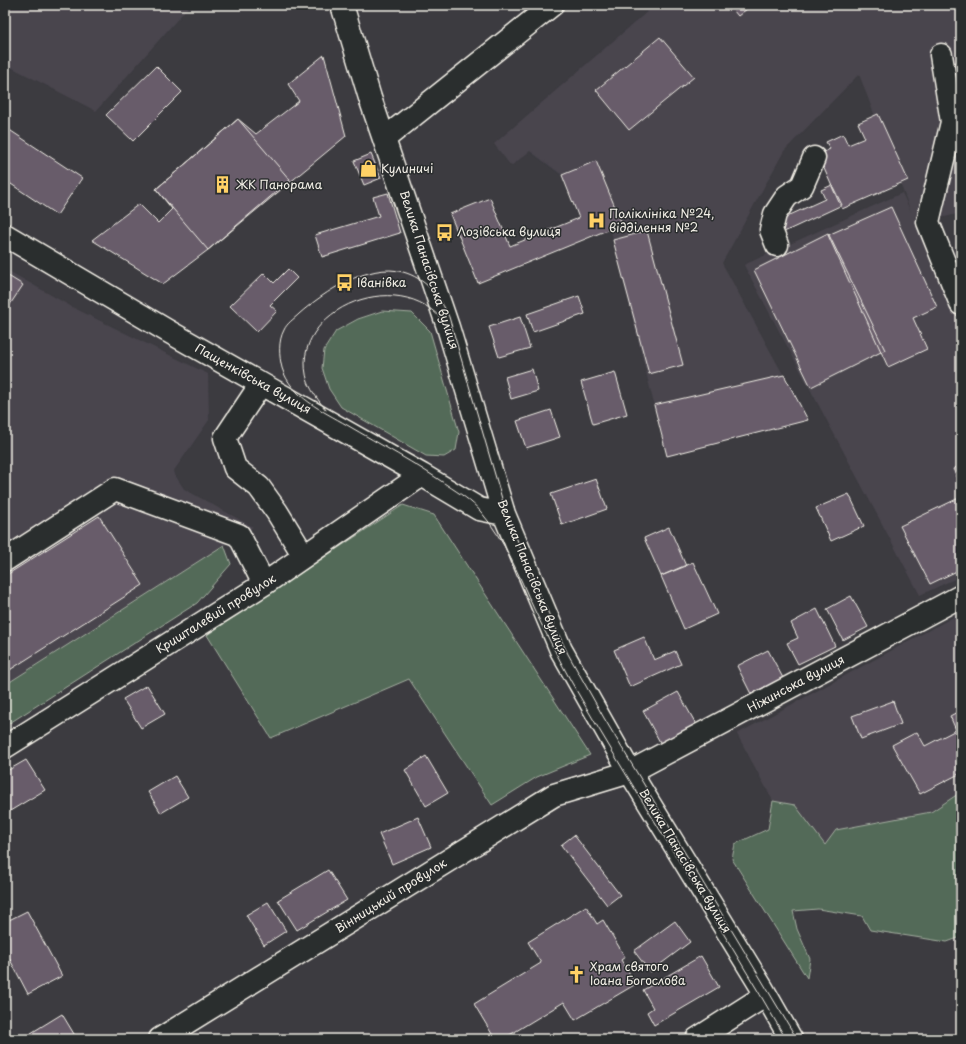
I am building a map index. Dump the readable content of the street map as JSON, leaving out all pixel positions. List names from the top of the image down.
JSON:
{
  "streets": {
    "street": [
      "Велика Панасівська вулиця",
      "Пащенківська вулиця",
      "Кришталевий провулок",
      "Ніжинська вулиця",
      "Вінницький провулок"
    ]
  },
  "crossings": [
    ["Велика Панасівська вулиця", "Пащенківська вулиця"],
    ["Велика Панасівська вулиця", "Ніжинська вулиця"],
    ["Велика Панасівська вулиця", "Вінницький провулок"],
    ["Пащенківська вулиця", "Кришталевий провулок"],
    ["Ніжинська вулиця", "Вінницький провулок"]
  ],
  "places": {
    "shop": ["Кулиничі"],
    "building": ["ЖК Панорама"],
    "hospital": ["Поліклініка №24, відділення №2"],
    "bus stop": ["Лозівська вулиця", "Іванівка"],
    "church": ["Храм святого Іоана Богослова"]
  }
}
